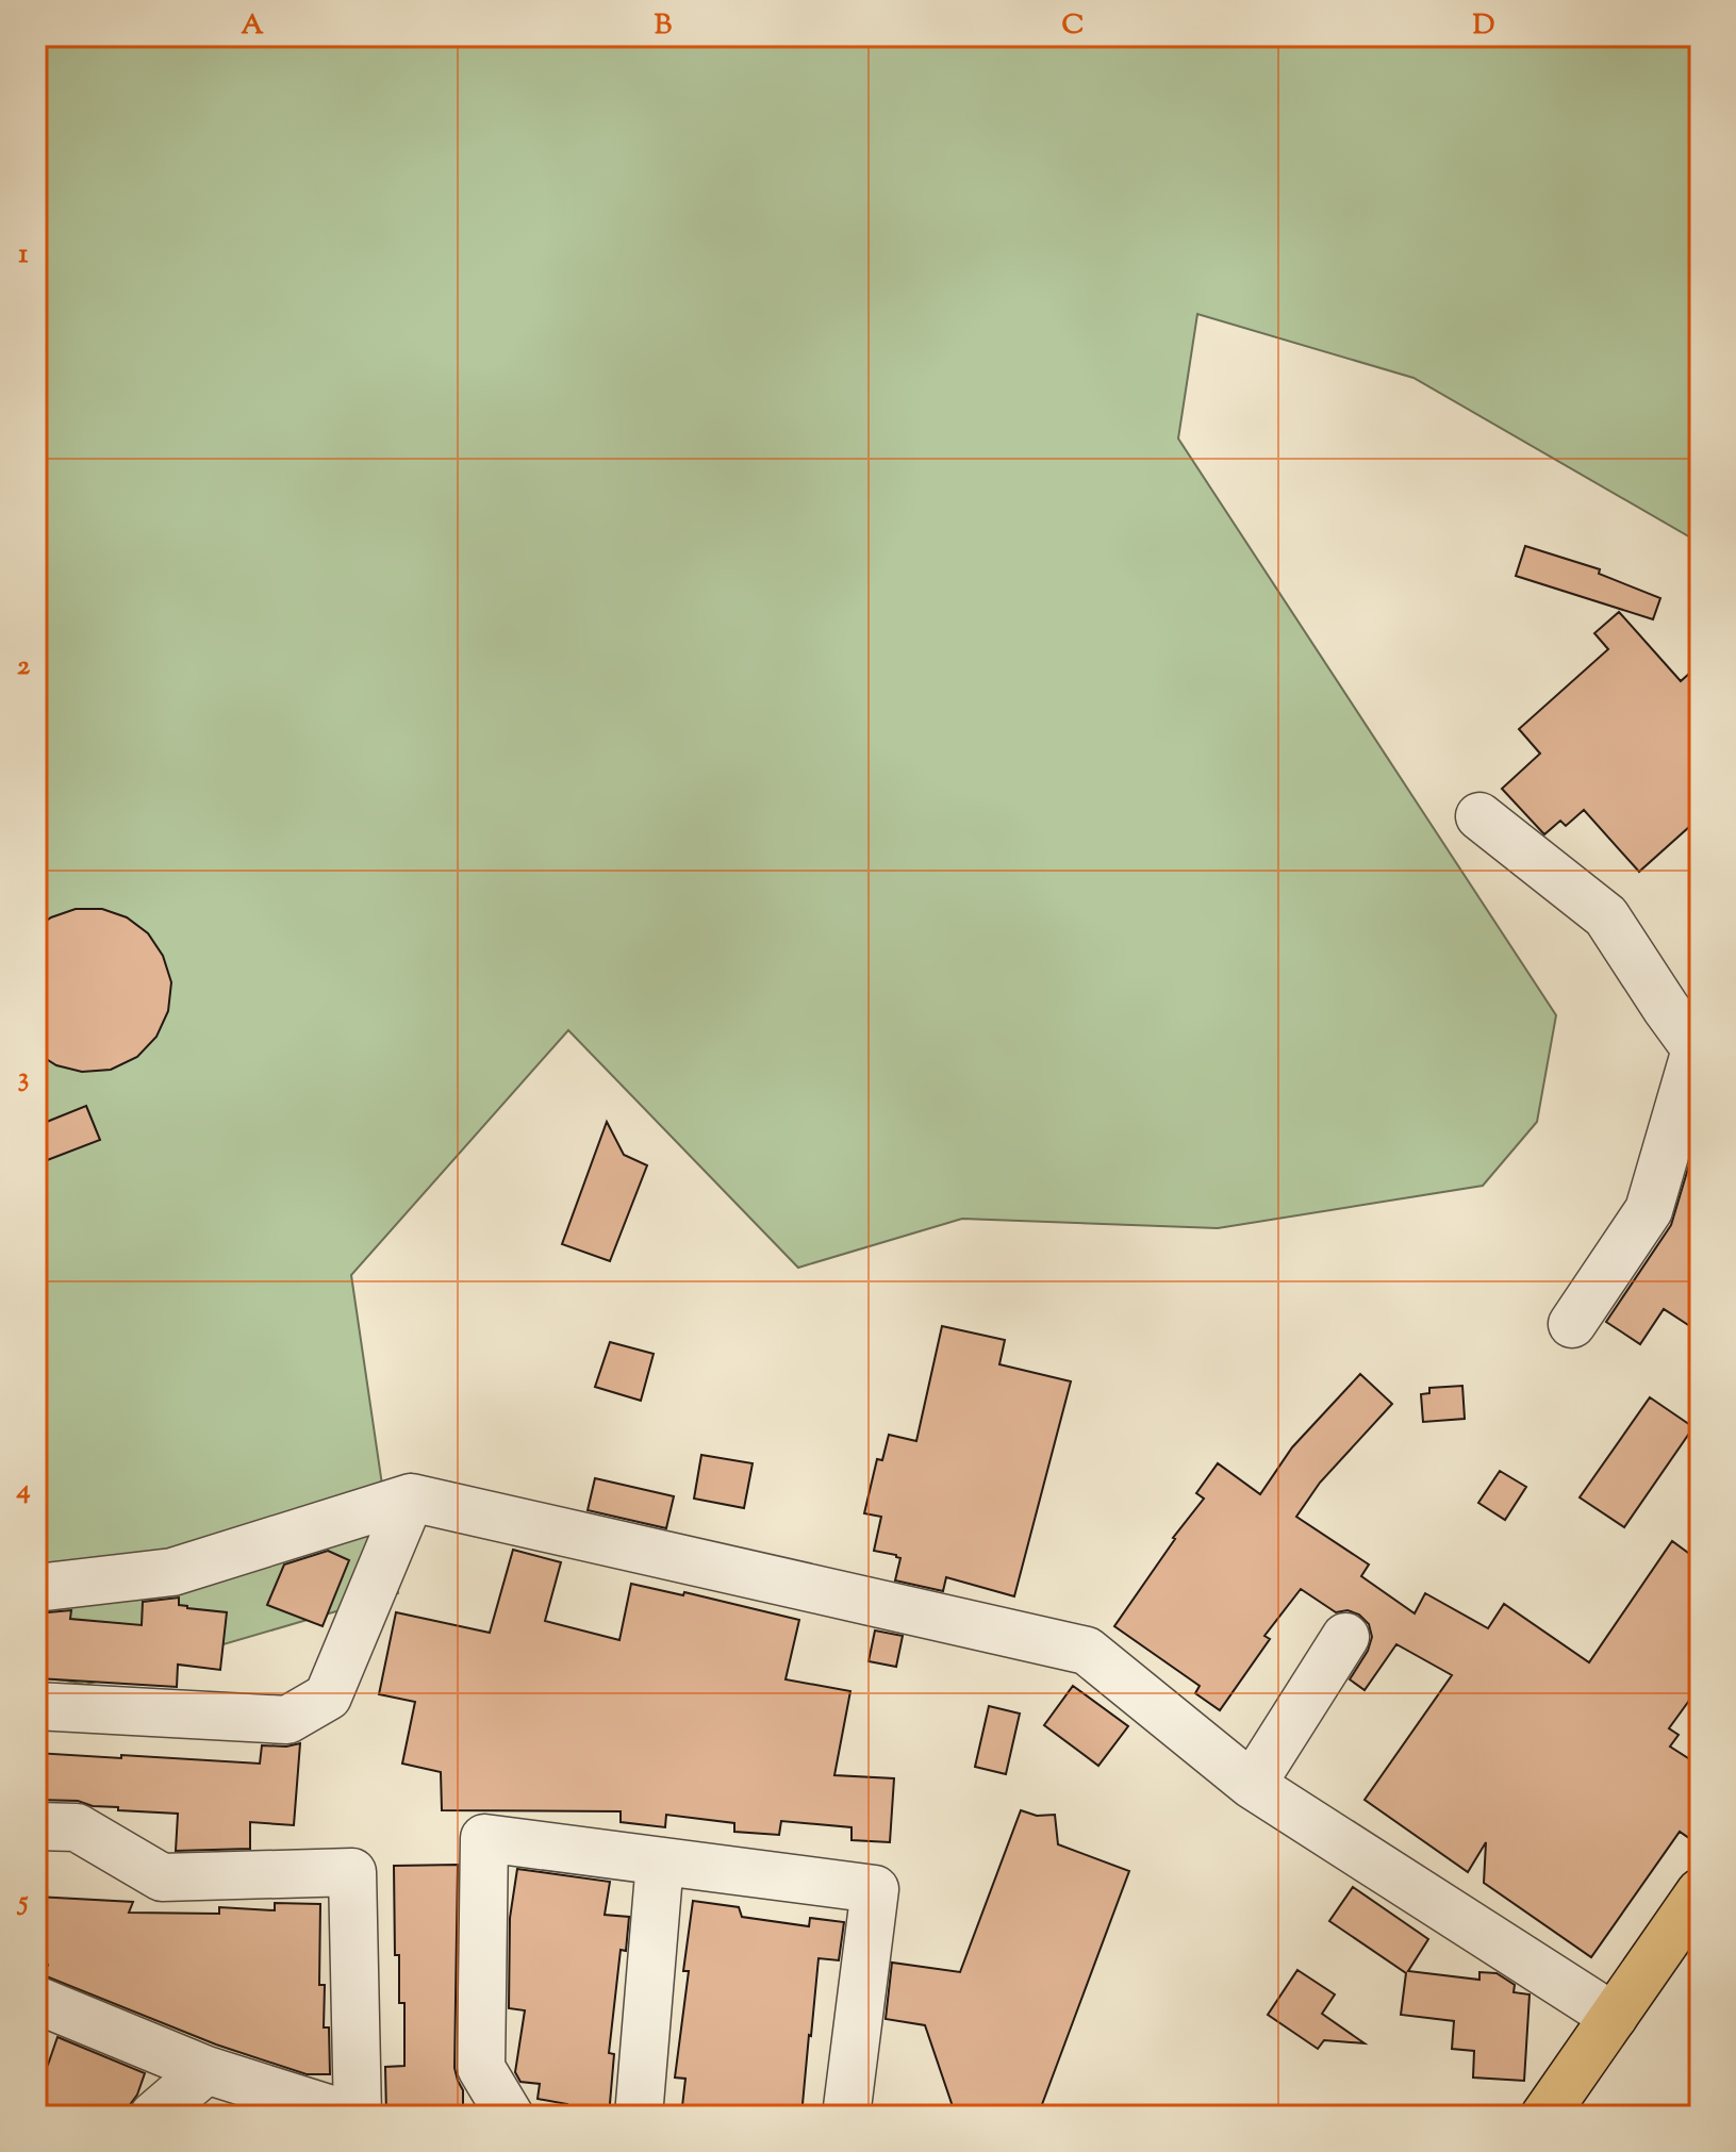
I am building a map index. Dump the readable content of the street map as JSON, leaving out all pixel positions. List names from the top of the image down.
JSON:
{
  "grid": {
    "columns": [
      "A",
      "B",
      "C",
      "D"
    ],
    "rows": [
      "1",
      "2",
      "3",
      "4",
      "5"
    ]
  }
}
